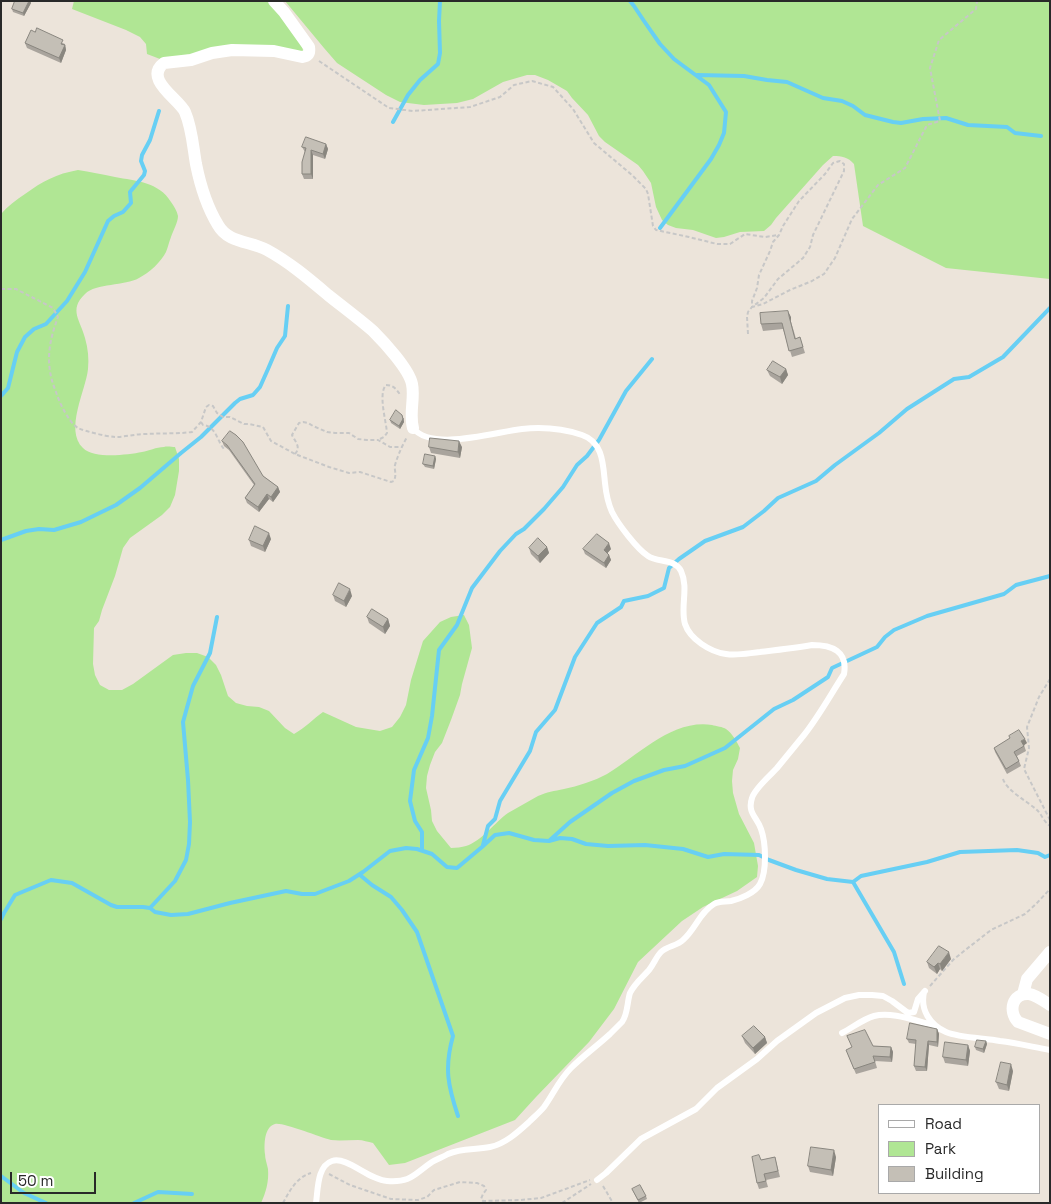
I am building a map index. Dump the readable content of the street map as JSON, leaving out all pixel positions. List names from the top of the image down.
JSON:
{
  "legend": ["Road", "Park", "Building"],
  "scale_bar": "50 m"
}
